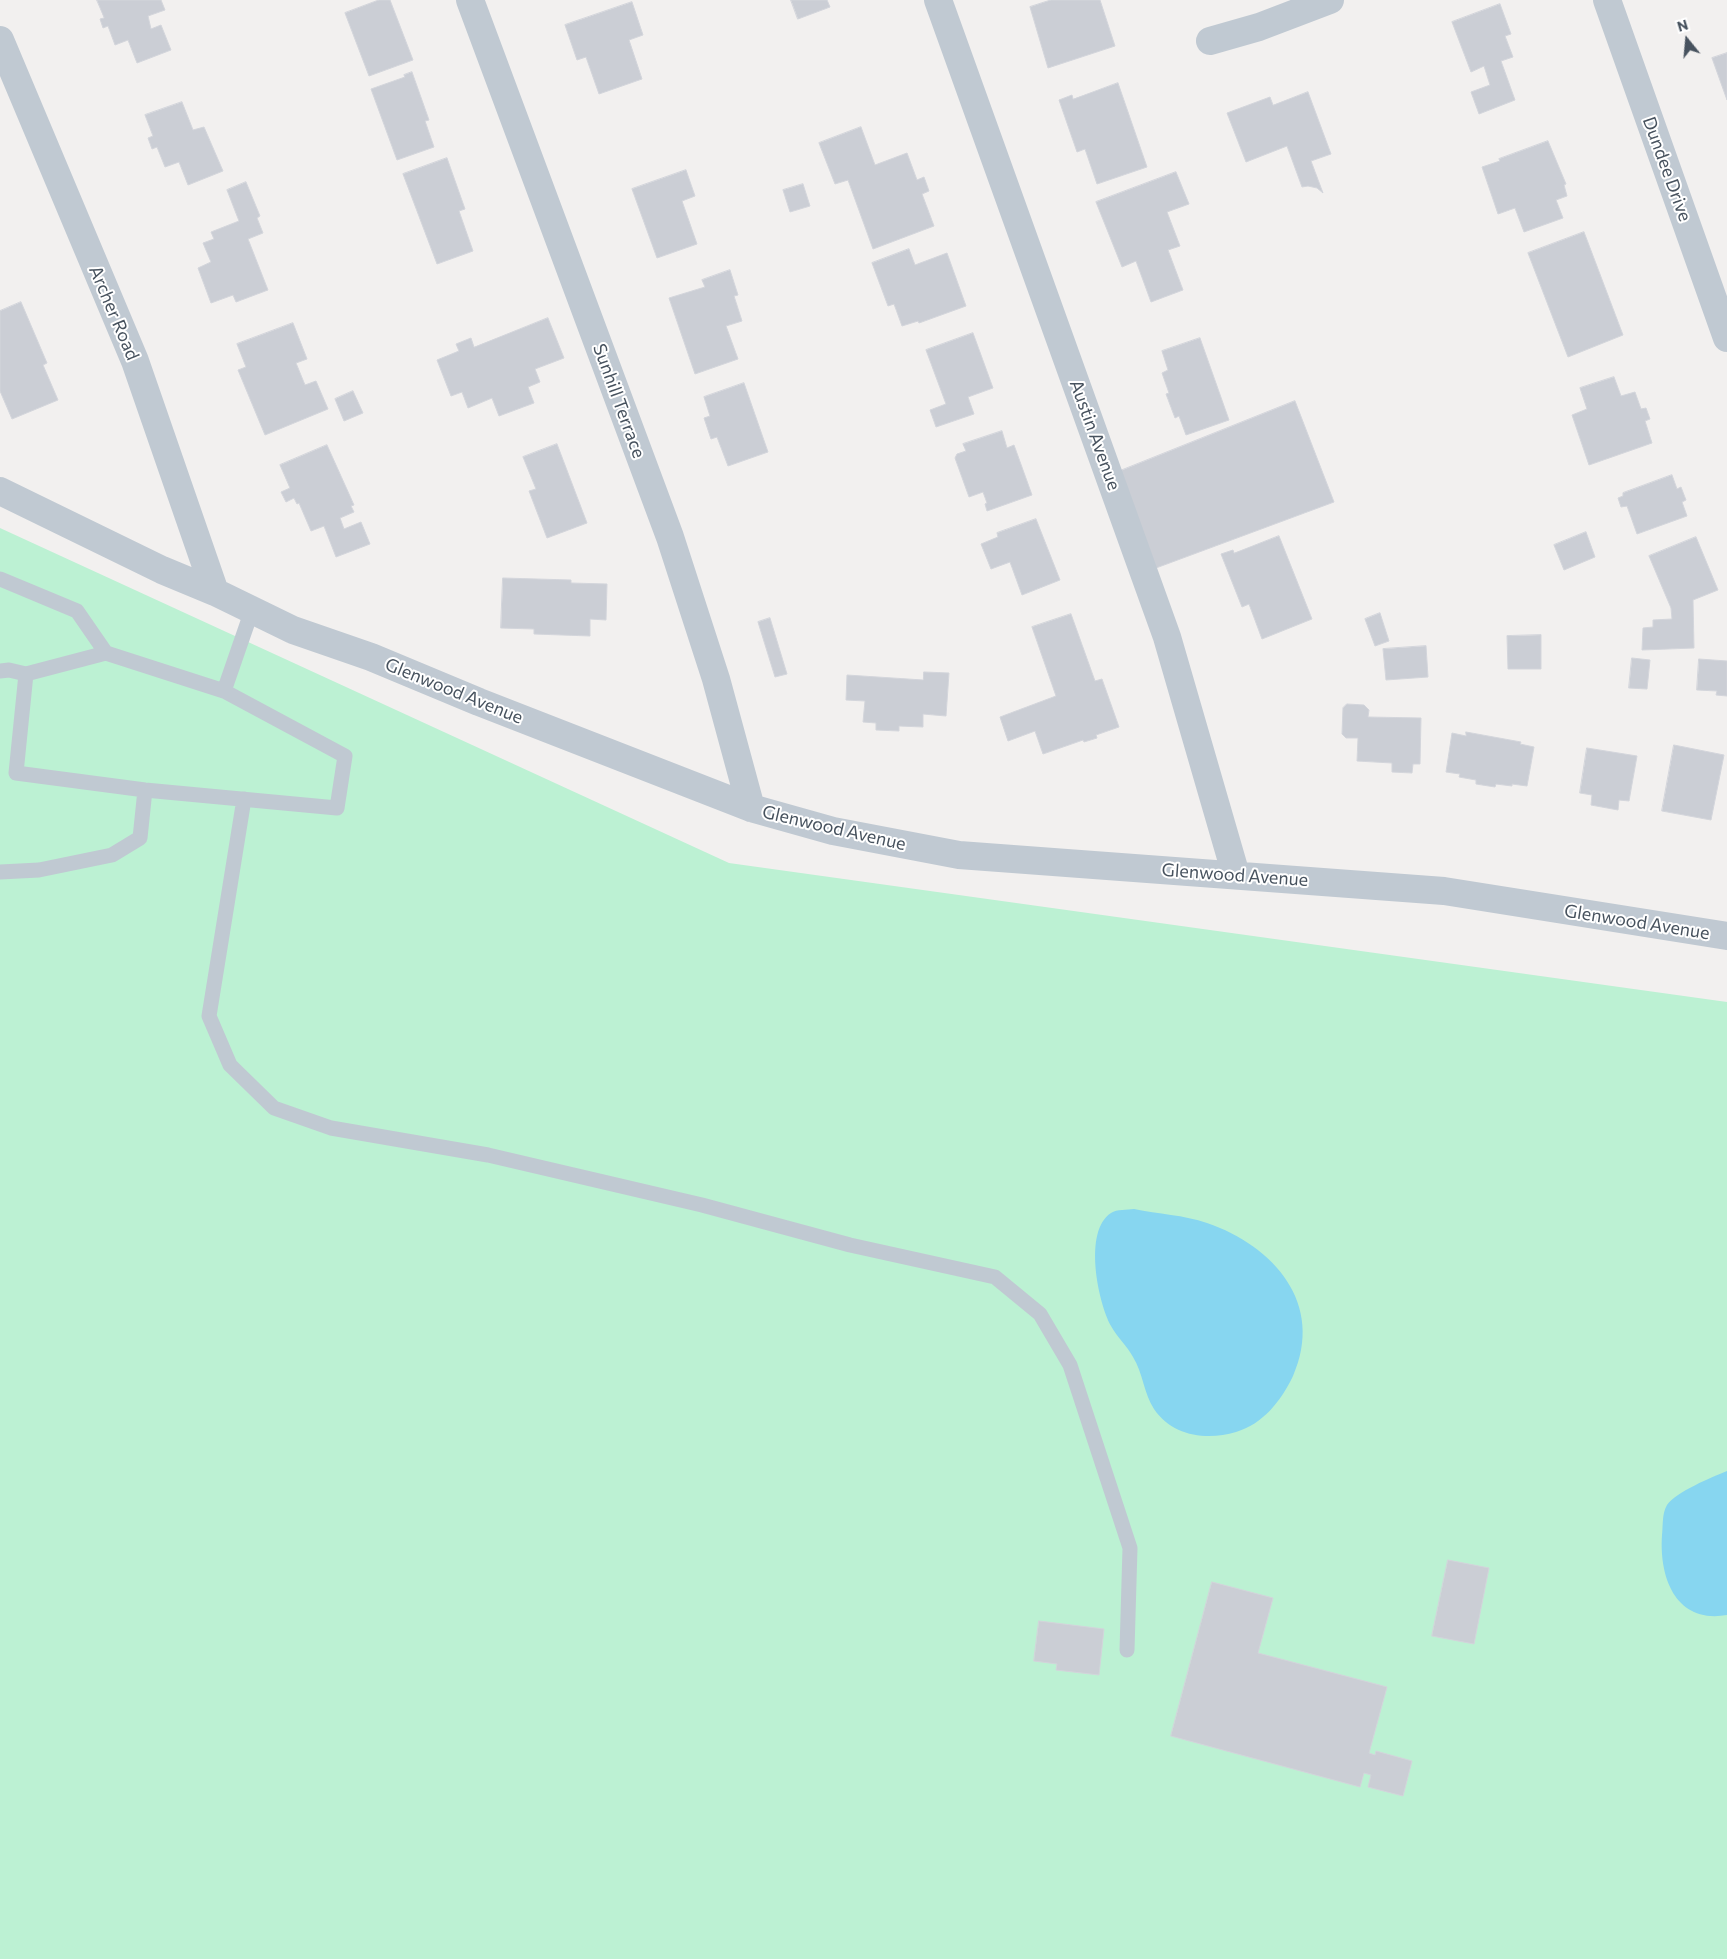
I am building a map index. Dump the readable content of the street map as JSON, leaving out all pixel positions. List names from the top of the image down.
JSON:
{
  "streets": {
    "street": [
      "Dundee Drive",
      "Archer Road",
      "Sunhill Terrace",
      "Austin Avenue",
      "Glenwood Avenue"
    ]
  },
  "crossings": [
    ["Archer Road", "Glenwood Avenue"],
    ["Sunhill Terrace", "Glenwood Avenue"],
    ["Austin Avenue", "Glenwood Avenue"]
  ],
  "north": "top"
}
